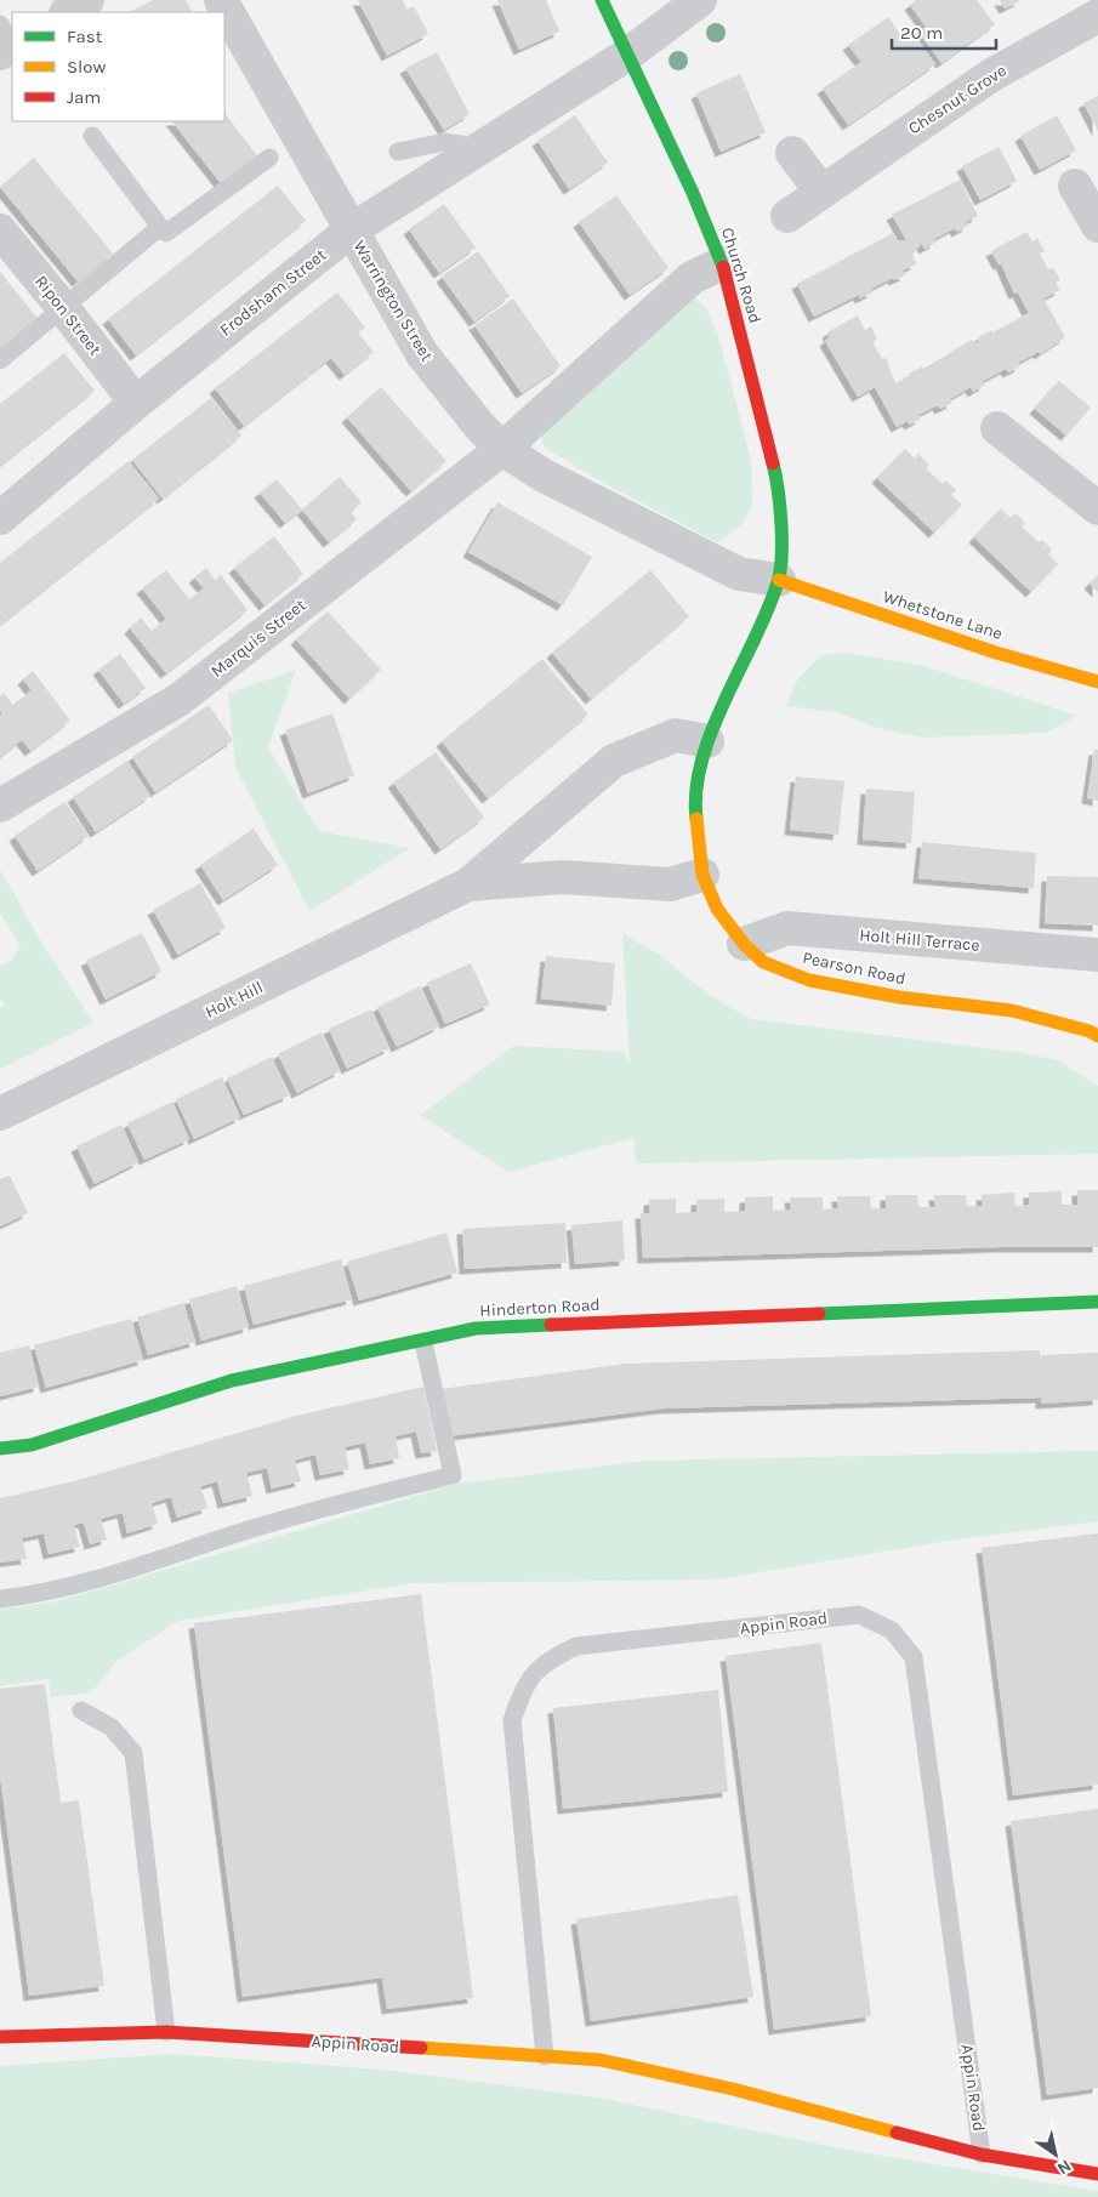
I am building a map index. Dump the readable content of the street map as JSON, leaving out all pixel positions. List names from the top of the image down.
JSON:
{
  "streets": {
    "street": [
      "Chesnut Grove",
      "Church Road",
      "Frodsham Street",
      "Warrington Street",
      "Ripon Street",
      "Whetstone Lane",
      "Marquis Street",
      "Holt Hill Terrace",
      "Pearson Road",
      "Holt Hill",
      "Hinderton Road",
      "Appin Road"
    ]
  },
  "crossings": [
    ["Church Road", "Frodsham Street"],
    ["Church Road", "Warrington Street"],
    ["Church Road", "Whetstone Lane"],
    ["Church Road", "Marquis Street"],
    ["Church Road", "Pearson Road"],
    ["Frodsham Street", "Warrington Street"],
    ["Frodsham Street", "Ripon Street"],
    ["Warrington Street", "Whetstone Lane"],
    ["Warrington Street", "Marquis Street"],
    ["Warrington Street", "Pearson Road"],
    ["Whetstone Lane", "Pearson Road"],
    ["Holt Hill Terrace", "Pearson Road"],
    ["Pearson Road", "Holt Hill"]
  ],
  "legend": ["Fast", "Slow", "Jam"],
  "scale_bar": "20 m",
  "north": "bottom right"
}
